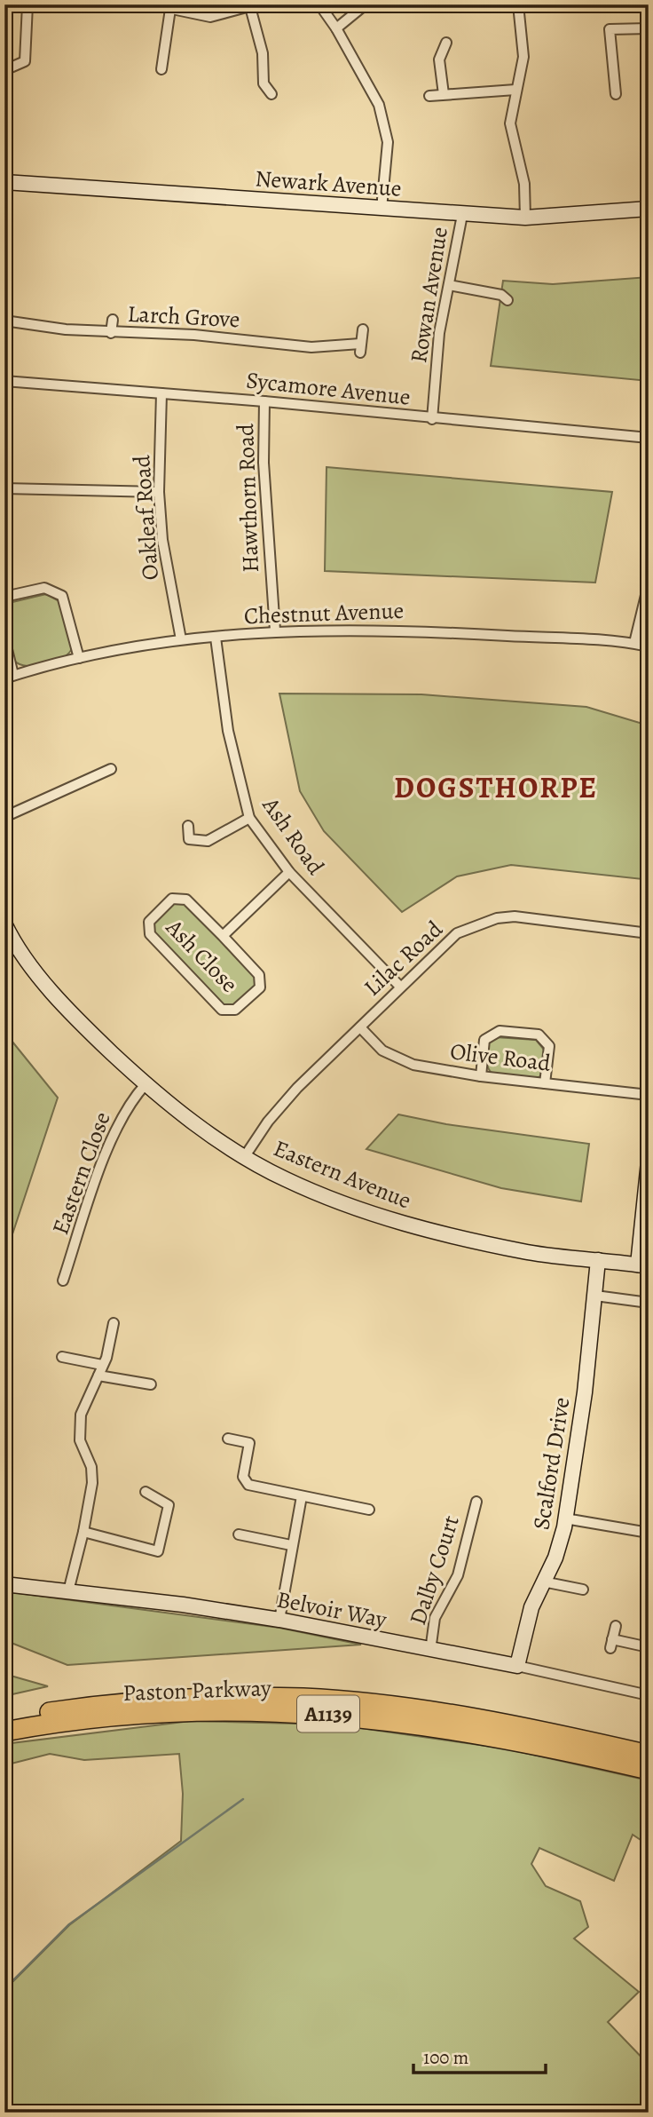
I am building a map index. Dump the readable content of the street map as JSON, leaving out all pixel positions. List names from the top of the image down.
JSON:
{
  "streets": {
    "highway": ["Paston Parkway", "A1139"],
    "street": [
      "Newark Avenue",
      "Rowan Avenue",
      "Larch Grove",
      "Sycamore Avenue",
      "Hawthorn Road",
      "Oakleaf Road",
      "Chestnut Avenue",
      "Ash Road",
      "Ash Close",
      "Lilac Road",
      "Olive Road",
      "Eastern Close",
      "Eastern Avenue",
      "Scalford Drive",
      "Dalby Court",
      "Belvoir Way"
    ]
  },
  "crossings": [
    ["Newark Avenue", "Rowan Avenue"],
    ["Rowan Avenue", "Sycamore Avenue"],
    ["Sycamore Avenue", "Hawthorn Road"],
    ["Sycamore Avenue", "Oakleaf Road"],
    ["Hawthorn Road", "Chestnut Avenue"],
    ["Oakleaf Road", "Chestnut Avenue"],
    ["Chestnut Avenue", "Ash Road"],
    ["Ash Road", "Ash Close"],
    ["Ash Road", "Lilac Road"],
    ["Lilac Road", "Olive Road"],
    ["Lilac Road", "Eastern Avenue"],
    ["Eastern Close", "Eastern Avenue"],
    ["Eastern Avenue", "Scalford Drive"],
    ["Scalford Drive", "Belvoir Way"],
    ["Dalby Court", "Belvoir Way"]
  ],
  "districts": ["DOGSTHORPE"],
  "scale_bar": "100 m"
}
